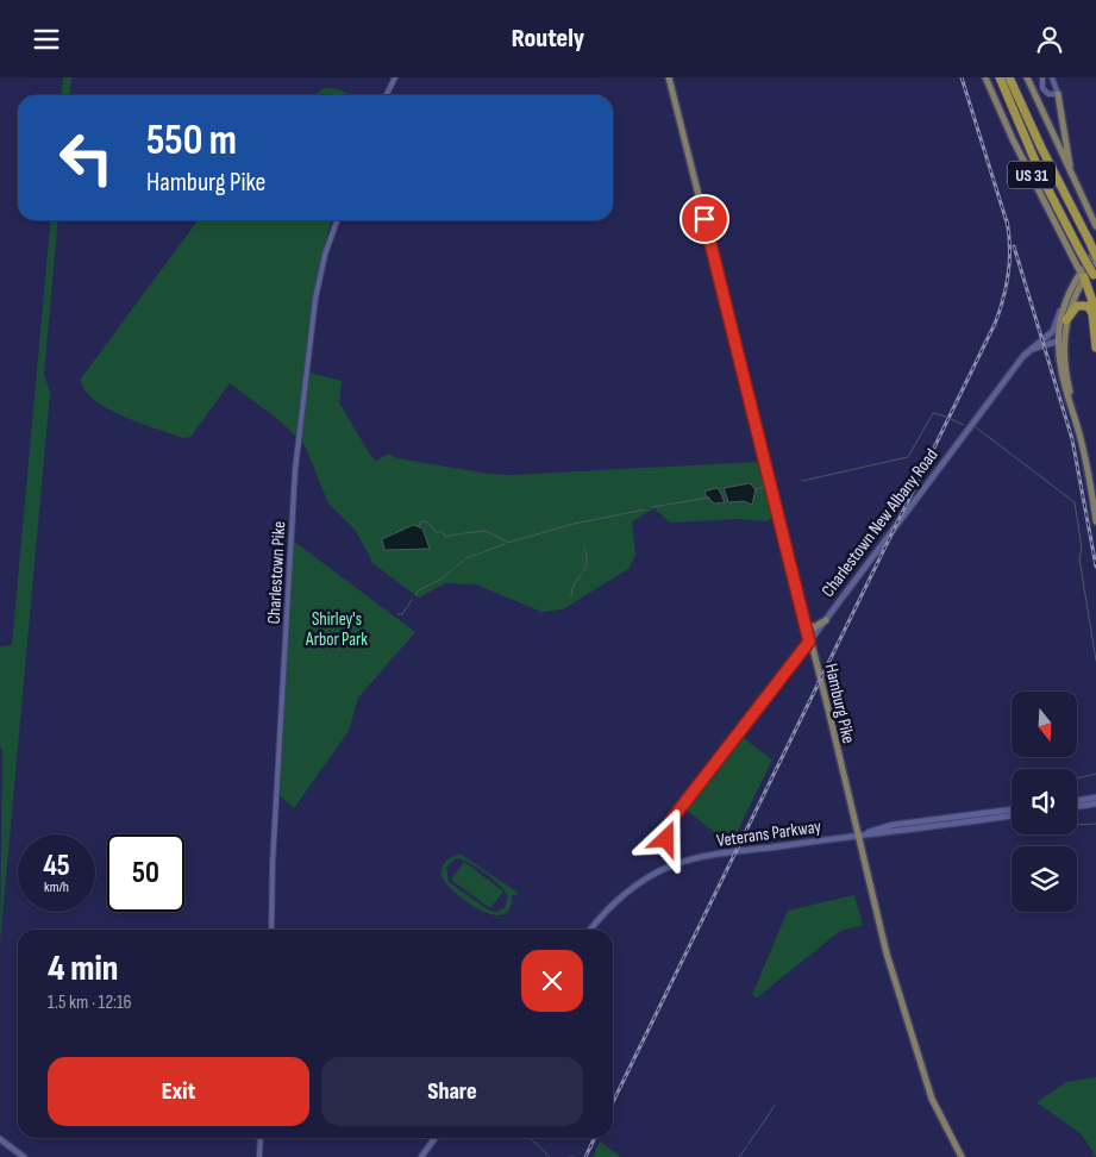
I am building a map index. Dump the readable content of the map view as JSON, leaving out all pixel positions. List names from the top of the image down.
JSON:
{
  "streets": {
    "main road": [
      "US 31",
      "Charlestown New Albany Road",
      "Hamburg Pike",
      "Veterans Parkway"
    ],
    "street": ["Charlestown Pike"]
  },
  "crossings": [
    ["Charlestown New Albany Road", "Hamburg Pike"],
    ["Charlestown New Albany Road", "Veterans Parkway"],
    ["Hamburg Pike", "Veterans Parkway"]
  ],
  "parks": ["Shirley's Arbor Park"],
  "north": "bottom",
  "page": {
    "header": "Routely",
    "turn": ["550 m", "Hamburg Pike"],
    "speed": "45 km/h",
    "limit": "50",
    "heading": ["4 min", "1.5 km · 12:16"],
    "buttons": ["Exit", "Share"]
  }
}
